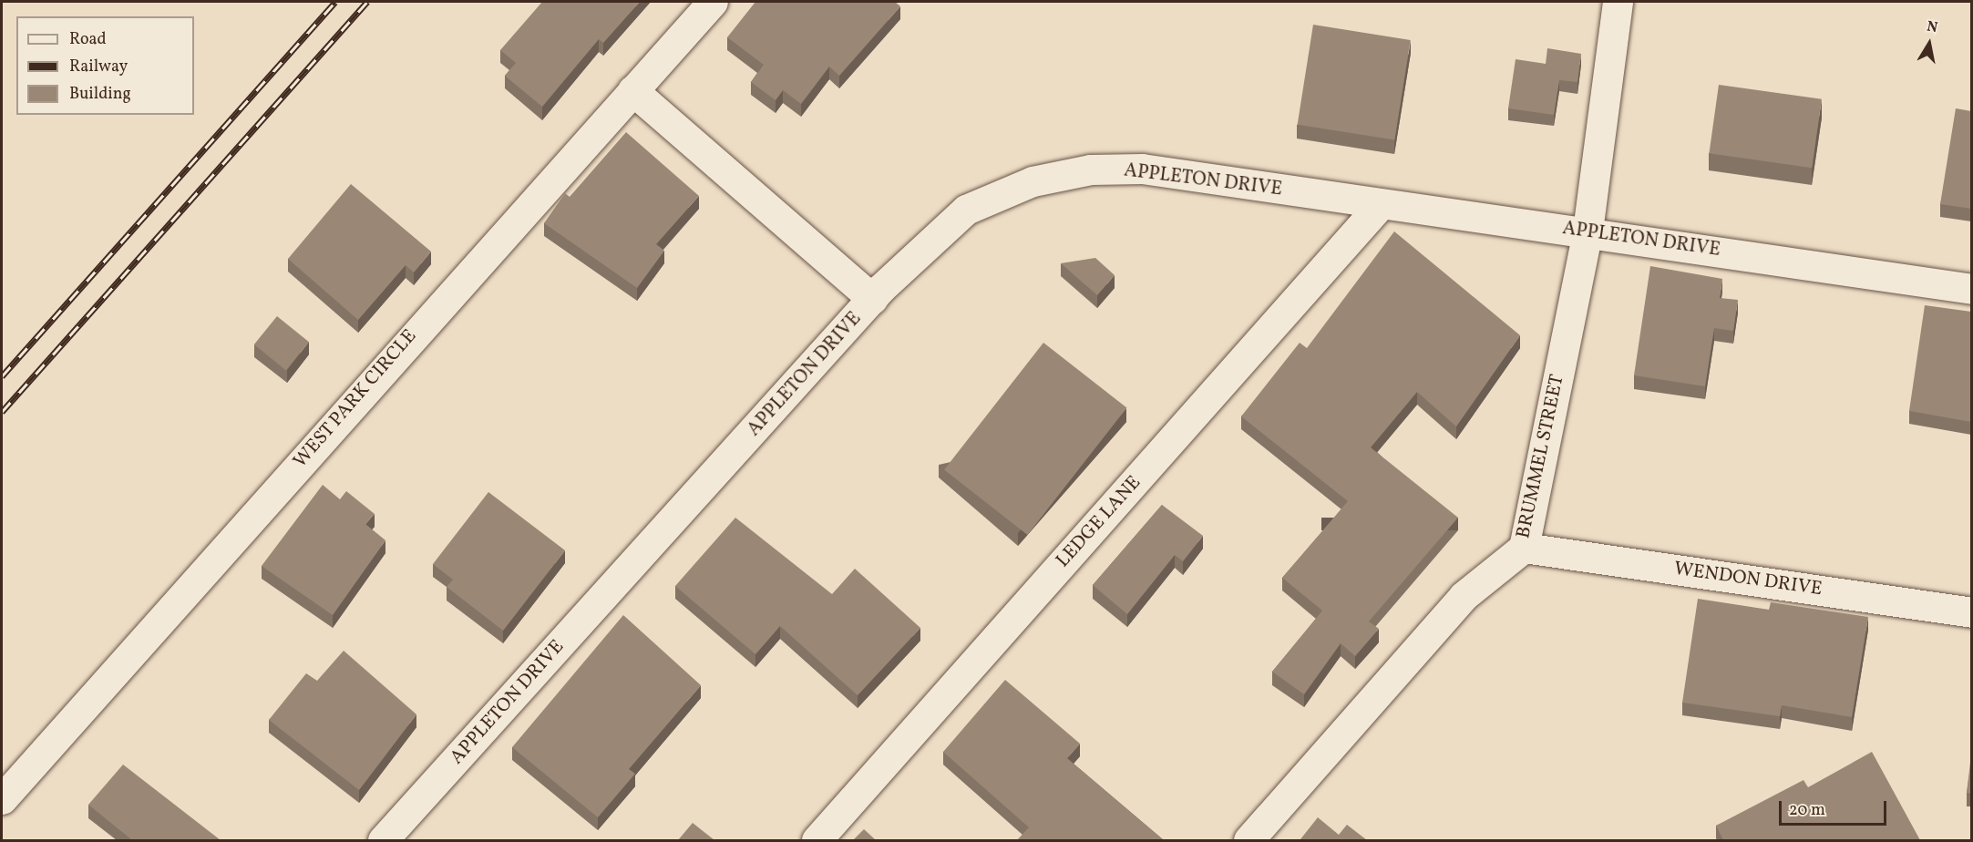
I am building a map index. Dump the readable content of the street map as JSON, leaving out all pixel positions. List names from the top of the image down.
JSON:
{
  "streets": {
    "street": [
      "APPLETON DRIVE",
      "WEST PARK CIRCLE",
      "BRUMMEL STREET",
      "LEDGE LANE",
      "WENDON DRIVE"
    ]
  },
  "crossings": [
    ["APPLETON DRIVE", "BRUMMEL STREET"],
    ["APPLETON DRIVE", "LEDGE LANE"],
    ["BRUMMEL STREET", "WENDON DRIVE"]
  ],
  "legend": ["Road", "Railway", "Building"],
  "scale_bar": "20 m",
  "north": "top"
}
